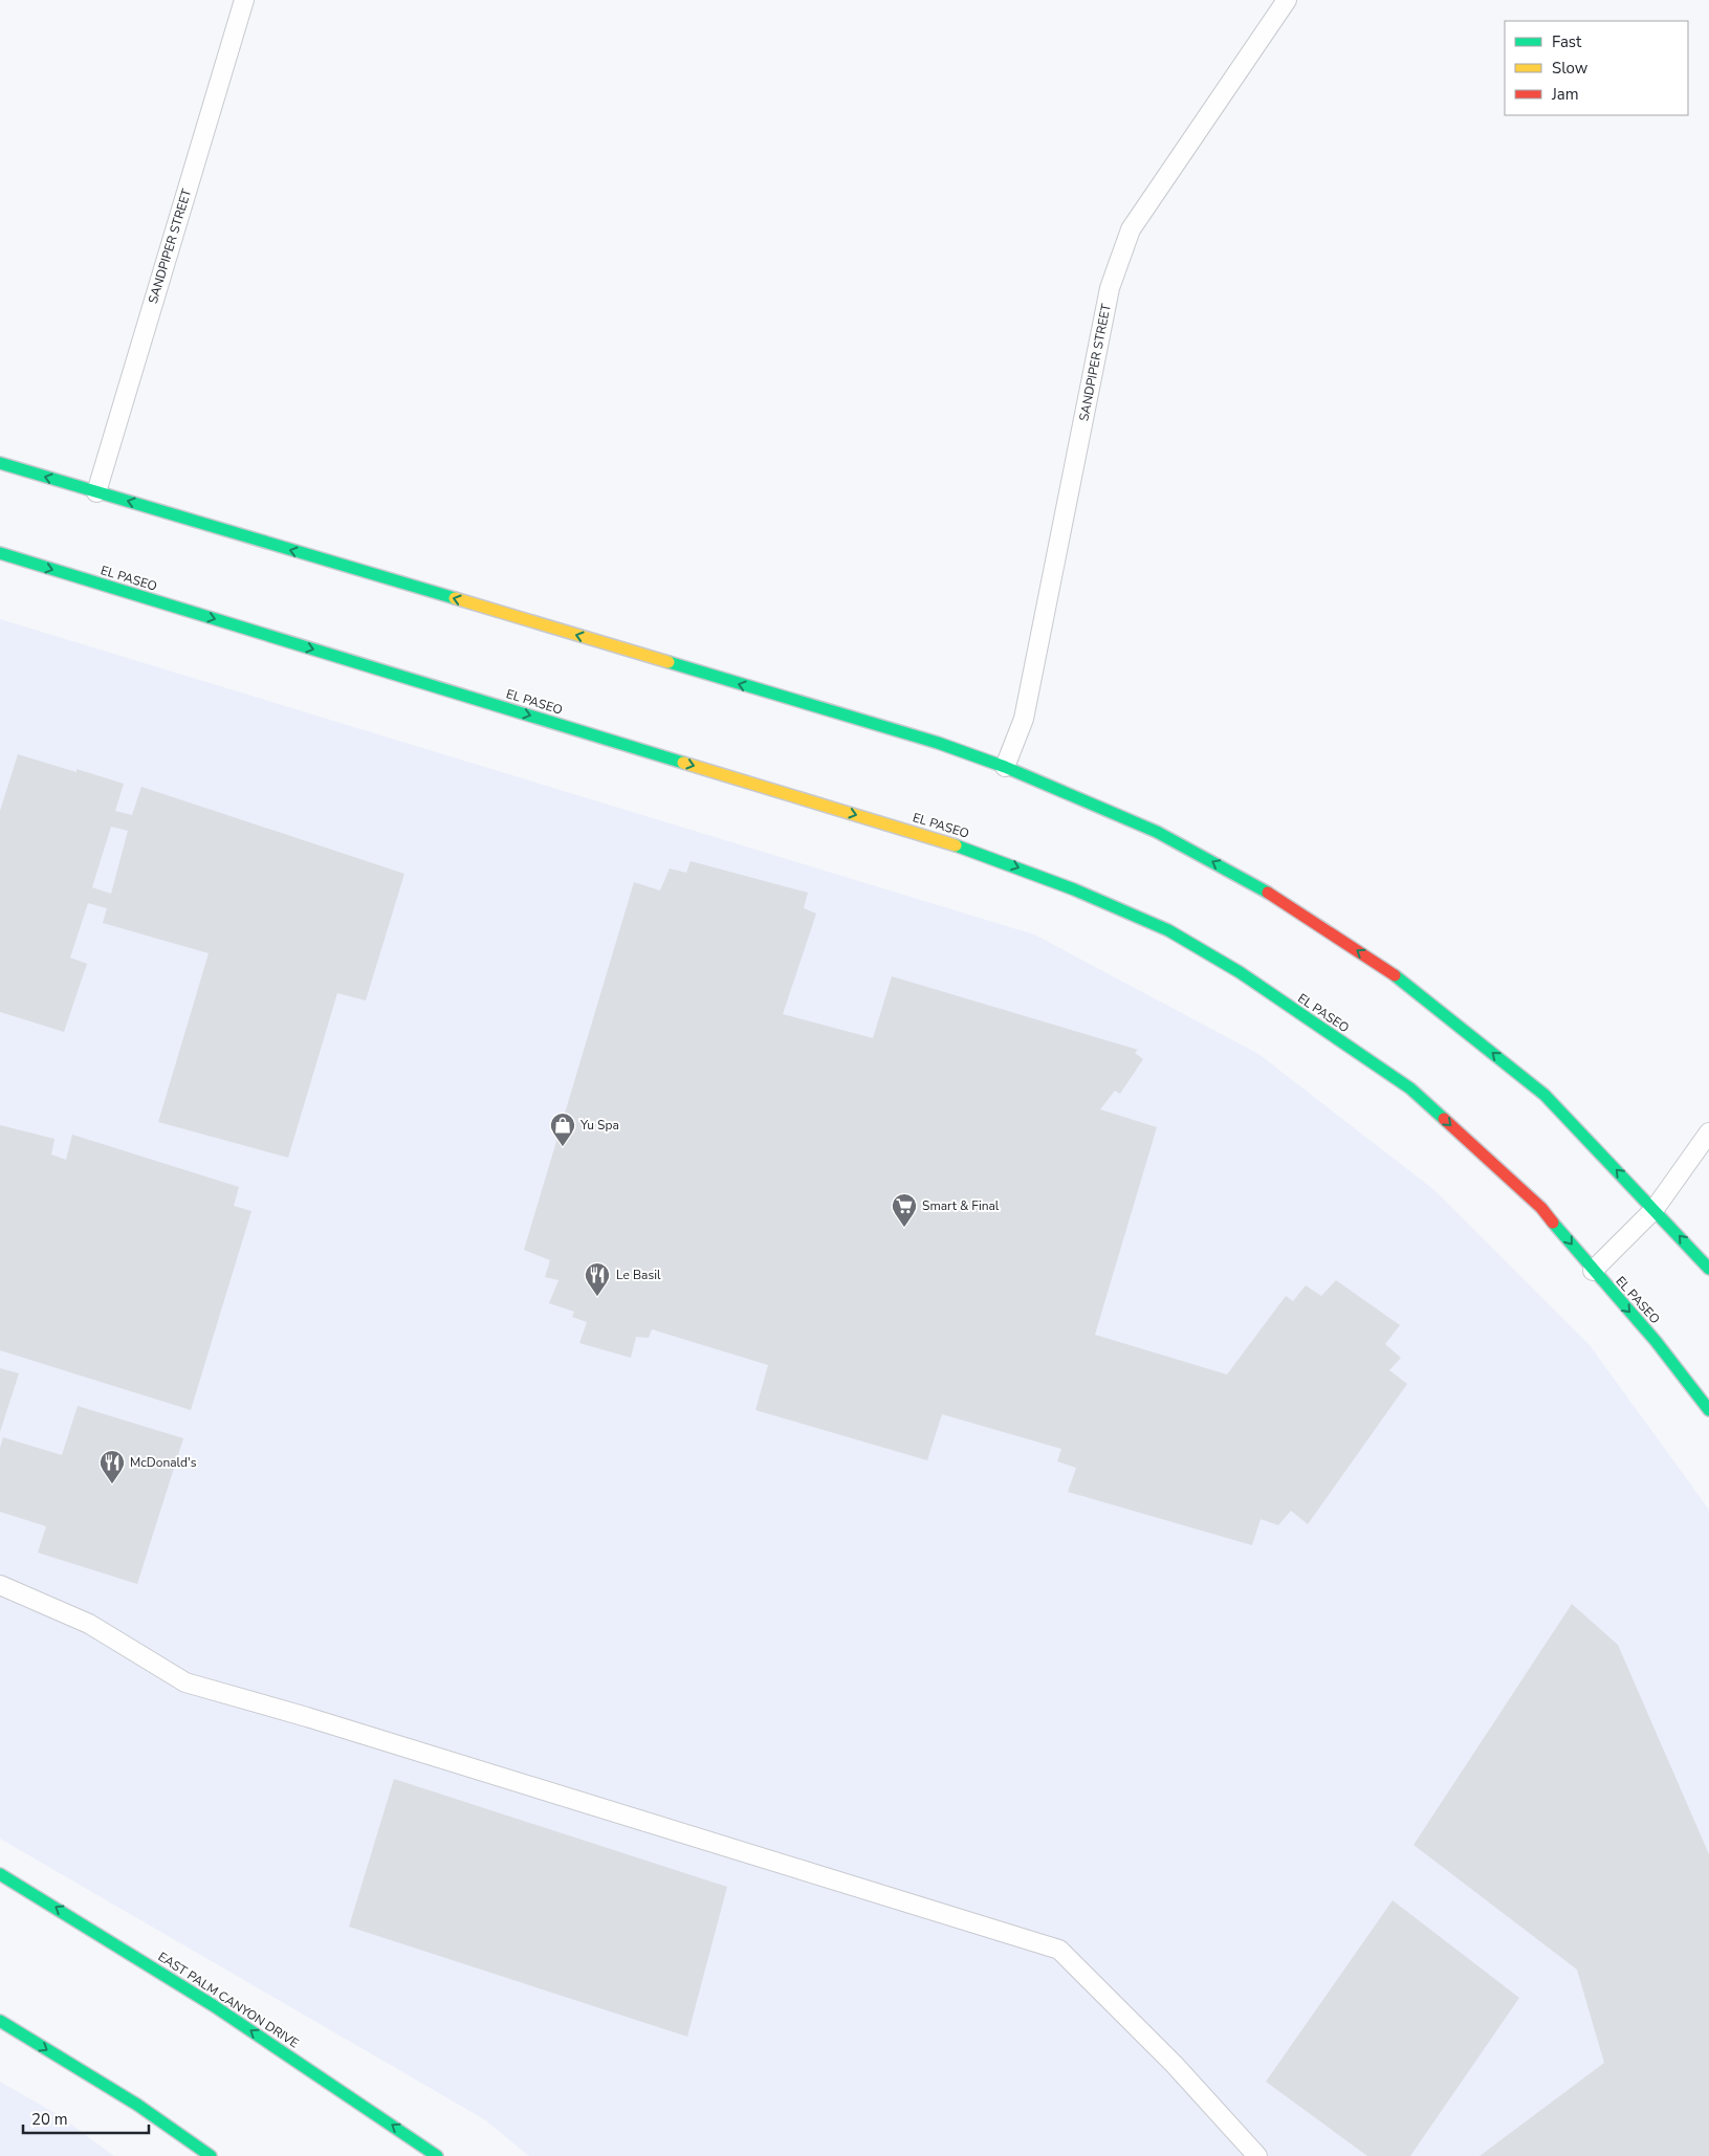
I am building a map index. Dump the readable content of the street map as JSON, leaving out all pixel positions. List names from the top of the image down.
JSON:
{
  "streets": {
    "street": ["EL PASEO", "EAST PALM CANYON DRIVE"],
    "lane": ["SANDPIPER STREET"]
  },
  "one_way": ["EAST PALM CANYON DRIVE"],
  "places": {
    "shop": ["Yu Spa"],
    "supermarket": ["Smart & Final"],
    "restaurant": ["Le Basil", "McDonald's"]
  },
  "legend": ["Fast", "Slow", "Jam"],
  "scale_bar": "20 m"
}
